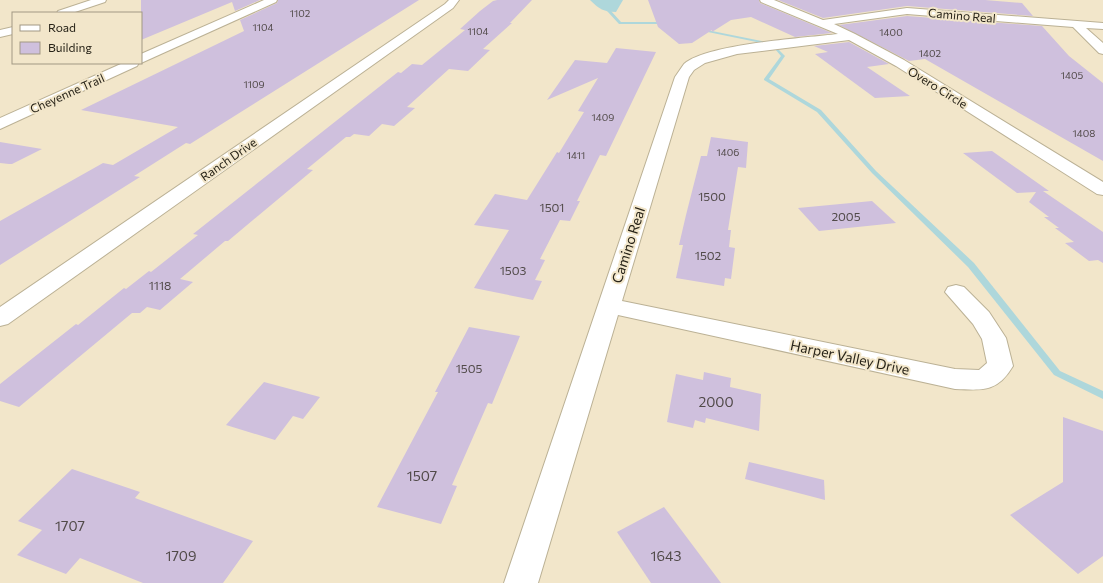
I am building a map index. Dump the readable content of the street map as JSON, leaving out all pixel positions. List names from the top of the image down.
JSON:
{
  "streets": {
    "street": [
      "Camino Real",
      "Overo Circle",
      "Cheyenne Trail",
      "Ranch Drive",
      "Harper Valley Drive"
    ]
  },
  "crossings": [
    ["Camino Real", "Overo Circle"],
    ["Camino Real", "Harper Valley Drive"]
  ],
  "house_numbers": [
    "1102",
    "1104",
    "1104",
    "1400",
    "1402",
    "1405",
    "1109",
    "1409",
    "1408",
    "1406",
    "1411",
    "1500",
    "1501",
    "2005",
    "1502",
    "1503",
    "1118",
    "1505",
    "2000",
    "1507",
    "1707",
    "1709",
    "1643"
  ],
  "legend": ["Road", "Building"]
}
